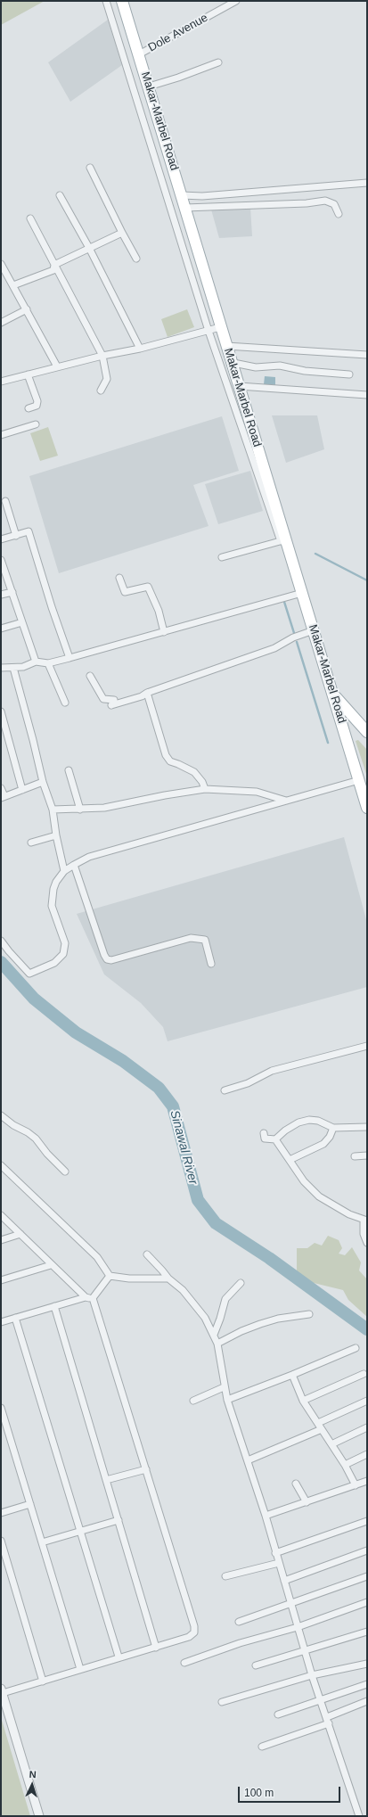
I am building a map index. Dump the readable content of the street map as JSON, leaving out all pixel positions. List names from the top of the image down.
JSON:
{
  "streets": {
    "main road": ["Makar-Marbel Road"],
    "street": ["Dole Avenue"]
  },
  "crossings": [
    ["Dole Avenue", "Makar-Marbel Road"]
  ],
  "water": ["Sinawal River"],
  "scale_bar": "100 m",
  "north": "top"
}
